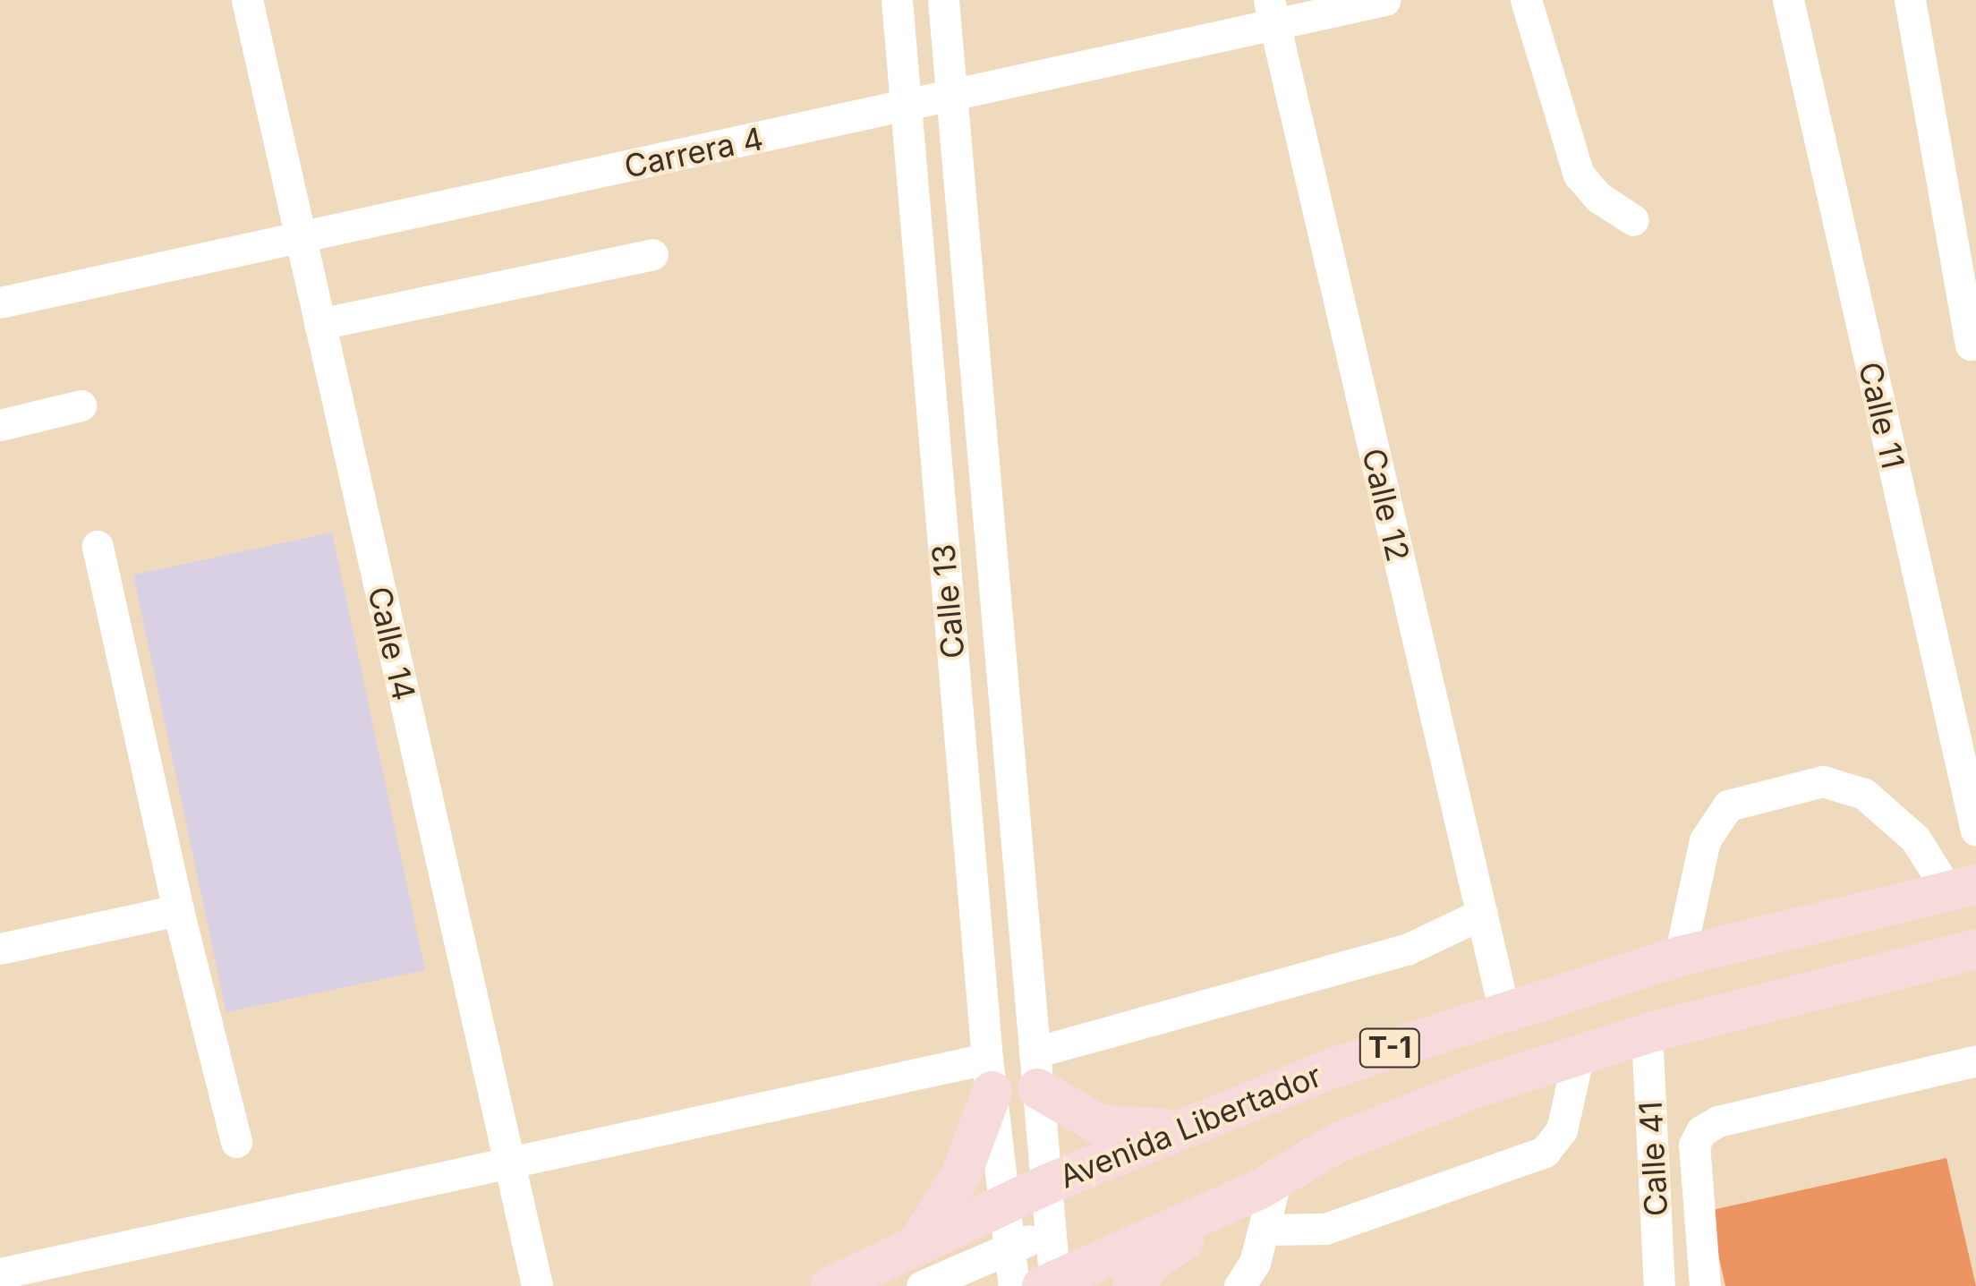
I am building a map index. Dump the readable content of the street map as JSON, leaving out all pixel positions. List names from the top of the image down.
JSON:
{
  "streets": {
    "main road": ["T-1", "Avenida Libertador"],
    "street": [
      "Carrera 4",
      "Calle 11",
      "Calle 12",
      "Calle 13",
      "Calle 14",
      "Calle 41"
    ]
  },
  "crossings": [
    ["Carrera 4", "Calle 12"],
    ["Carrera 4", "Calle 13"],
    ["Carrera 4", "Calle 14"],
    ["Calle 12", "Avenida Libertador"],
    ["Calle 13", "T-1"],
    ["Calle 13", "Avenida Libertador"],
    ["T-1", "Calle 41"]
  ]
}
